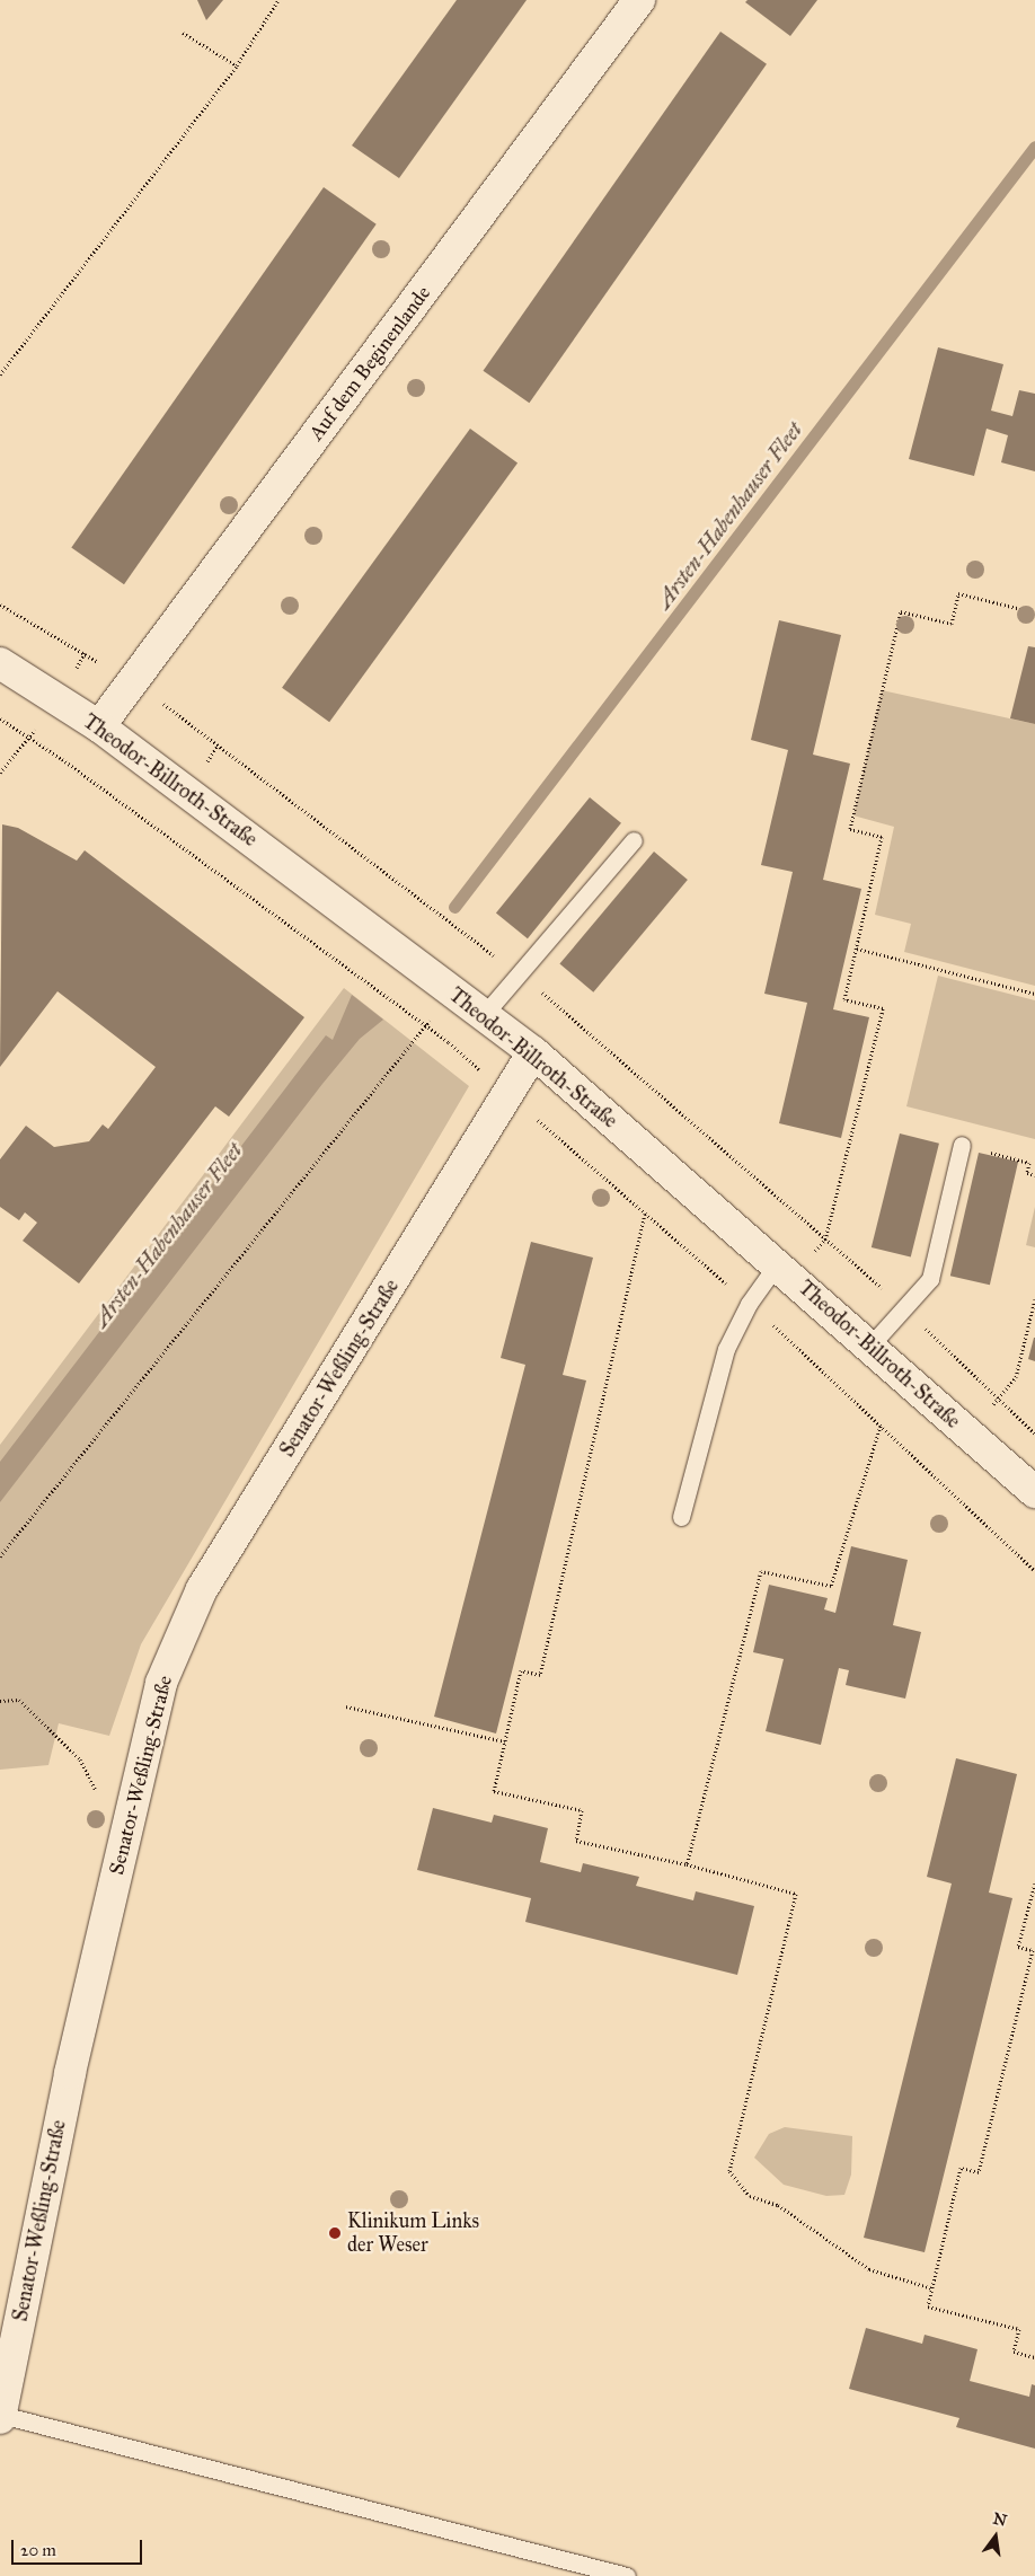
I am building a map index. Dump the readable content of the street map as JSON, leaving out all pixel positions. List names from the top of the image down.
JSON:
{
  "streets": {
    "street": ["Auf dem Beginenlande", "Theodor-Billroth-Straße", "Senator-Weßling-Straße"]
  },
  "crossings": [
    ["Auf dem Beginenlande", "Theodor-Billroth-Straße"],
    ["Theodor-Billroth-Straße", "Senator-Weßling-Straße"]
  ],
  "water": ["Arsten-Habenhauser Fleet"],
  "places": ["Klinikum Links der Weser"],
  "scale_bar": "20 m",
  "north": "top"
}
